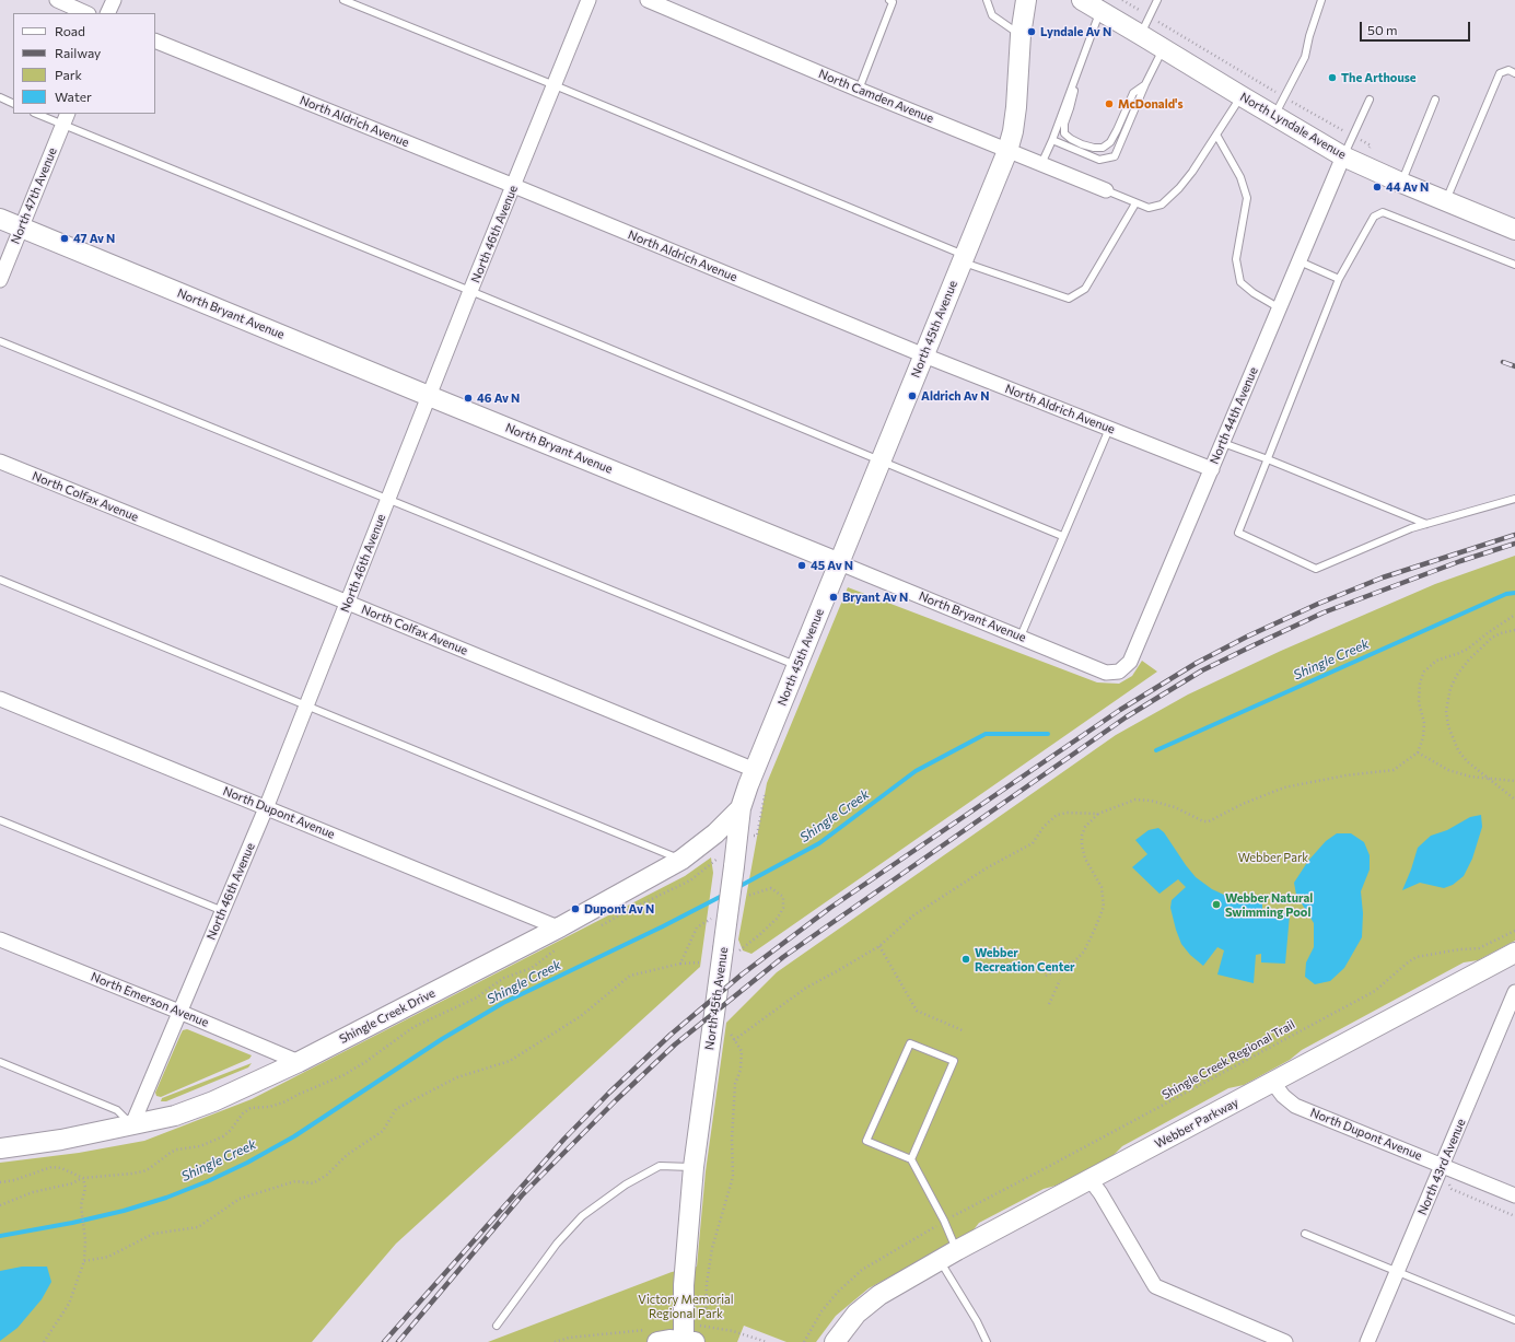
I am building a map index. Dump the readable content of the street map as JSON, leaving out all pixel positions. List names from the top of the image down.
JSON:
{
  "streets": {
    "street": [
      "North Camden Avenue",
      "North Aldrich Avenue",
      "North Lyndale Avenue",
      "North 47th Avenue",
      "North 46th Avenue",
      "North Bryant Avenue",
      "North 45th Avenue",
      "North 44th Avenue",
      "North Colfax Avenue",
      "North Dupont Avenue",
      "North Emerson Avenue",
      "Shingle Creek Drive",
      "Webber Parkway",
      "North 43rd Avenue"
    ],
    "path": ["Shingle Creek Regional Trail"]
  },
  "crossings": [
    ["North Camden Avenue", "North 45th Avenue"],
    ["North Aldrich Avenue", "North 46th Avenue"],
    ["North Aldrich Avenue", "North 45th Avenue"],
    ["North Aldrich Avenue", "North 44th Avenue"],
    ["North Lyndale Avenue", "North 44th Avenue"],
    ["North 47th Avenue", "North Bryant Avenue"],
    ["North 46th Avenue", "North Bryant Avenue"],
    ["North 46th Avenue", "North Colfax Avenue"],
    ["North 46th Avenue", "North Dupont Avenue"],
    ["North 46th Avenue", "North Emerson Avenue"],
    ["North 46th Avenue", "Shingle Creek Drive"],
    ["North Bryant Avenue", "North 45th Avenue"],
    ["North Bryant Avenue", "North 44th Avenue"],
    ["North 45th Avenue", "North Colfax Avenue"],
    ["North 45th Avenue", "Shingle Creek Drive"],
    ["North Dupont Avenue", "Shingle Creek Drive"],
    ["North Dupont Avenue", "Webber Parkway"],
    ["North Dupont Avenue", "North 43rd Avenue"],
    ["North Emerson Avenue", "Shingle Creek Drive"]
  ],
  "water": ["Shingle Creek"],
  "parks": ["Webber Park", "Victory Memorial Regional Park"],
  "places": [
    "Lyndale Av N",
    "The Arthouse",
    "McDonald's",
    "44 Av N",
    "47 Av N",
    "Aldrich Av N",
    "46 Av N",
    "45 Av N",
    "Bryant Av N",
    "Webber Natural Swimming Pool",
    "Dupont Av N",
    "Webber Recreation Center"
  ],
  "legend": [
    "Road",
    "Railway",
    "Park",
    "Water"
  ],
  "scale_bar": "50 m"
}
